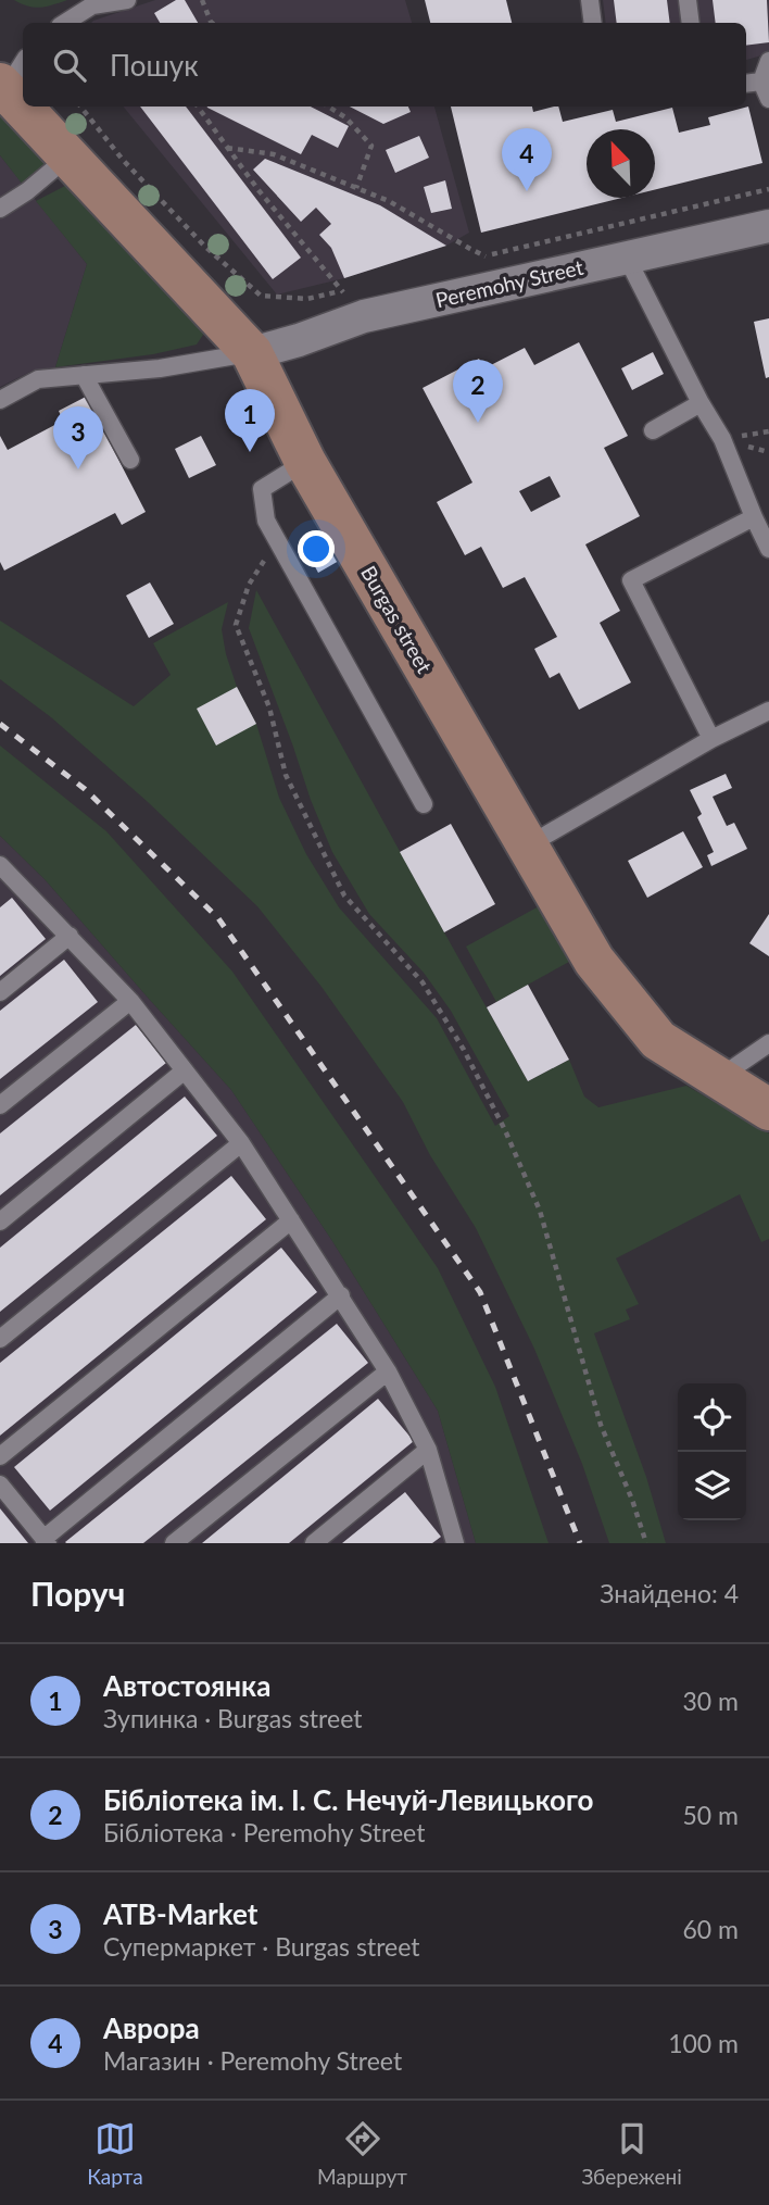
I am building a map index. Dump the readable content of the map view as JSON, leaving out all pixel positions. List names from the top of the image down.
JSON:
{
  "streets": {
    "street": ["Peremohy Street", "Burgas street"]
  },
  "crossings": [
    ["Peremohy Street", "Burgas street"]
  ],
  "north": "top left",
  "page": {
    "search": "Пошук",
    "pins": [
      "4",
      "2",
      "1",
      "3"
    ],
    "heading": ["Поруч", "Знайдено: 4"],
    "list": [
      {
        "mark": "1",
        "name": "Автостоянка",
        "note": "Зупинка · Burgas street",
        "value": "30 m"
      },
      {
        "mark": "2",
        "name": "Бібліотека ім. І. С. Нечуй-Левицького",
        "note": "Бібліотека · Peremohy Street",
        "value": "50 m"
      },
      {
        "mark": "3",
        "name": "ATB-Market",
        "note": "Супермаркет · Burgas street",
        "value": "60 m"
      },
      {
        "mark": "4",
        "name": "Аврора",
        "note": "Магазин · Peremohy Street",
        "value": "100 m"
      }
    ],
    "nav": ["Карта", "Маршрут", "Збережені"]
  }
}
